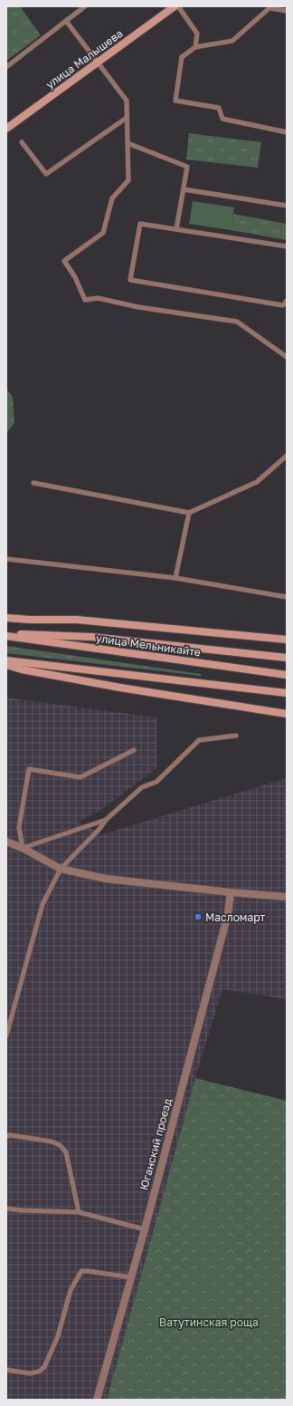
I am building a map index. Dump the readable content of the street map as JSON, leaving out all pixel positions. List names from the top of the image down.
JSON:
{
  "streets": {
    "main road": ["улица Малышева", "улица Мельникайте"],
    "street": ["Юганский проезд"]
  },
  "parks": ["Ватутинская роща"],
  "places": ["Масломарт"]
}
